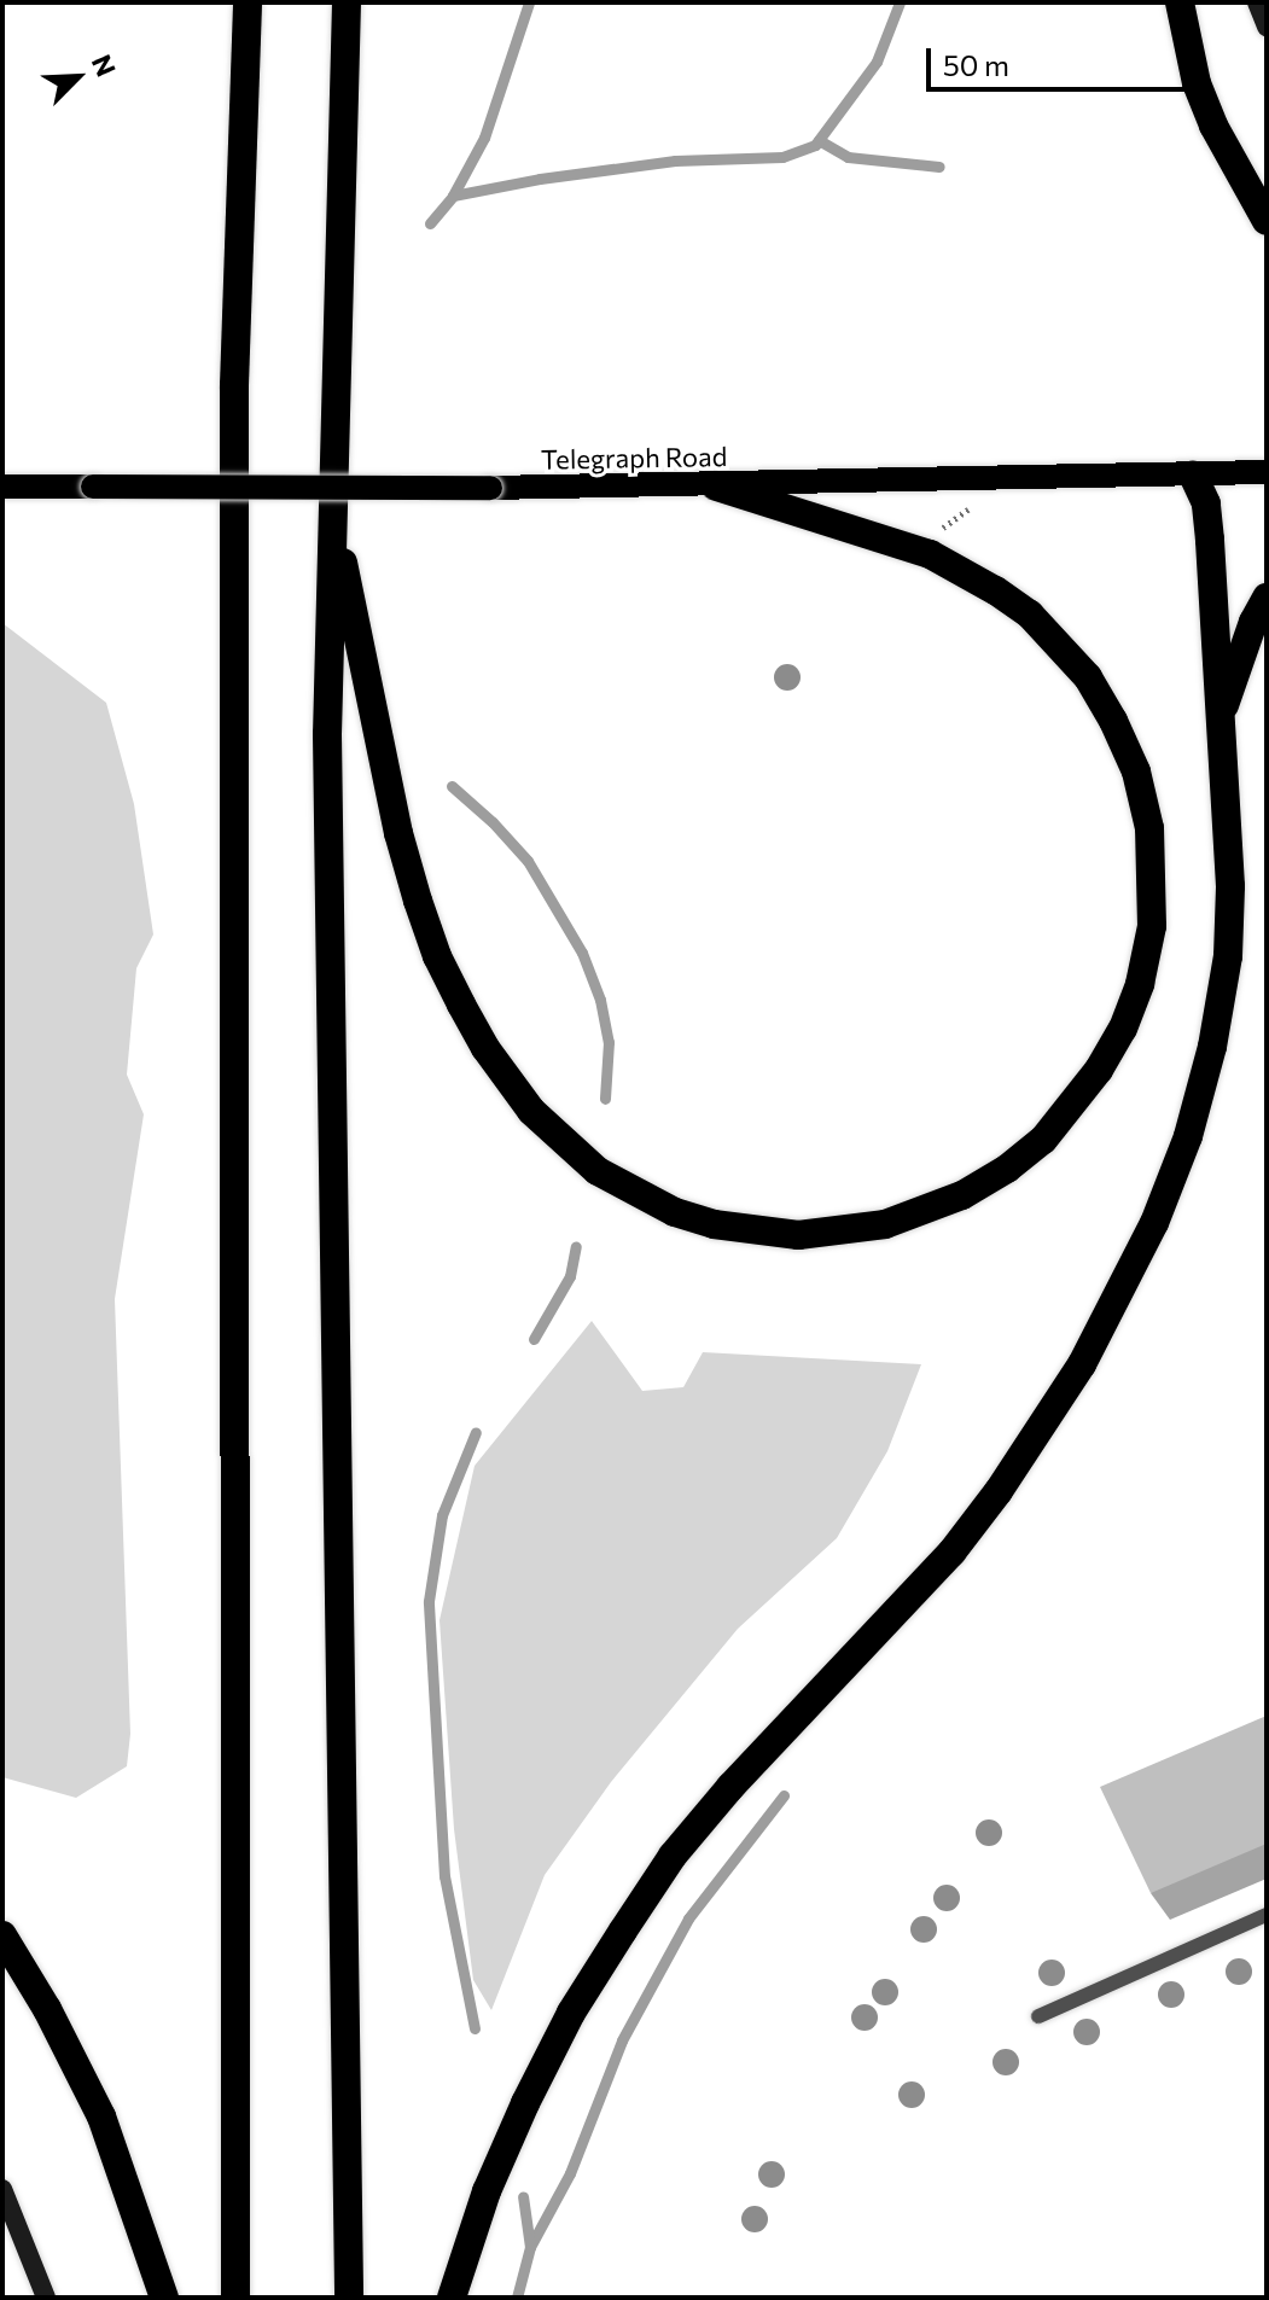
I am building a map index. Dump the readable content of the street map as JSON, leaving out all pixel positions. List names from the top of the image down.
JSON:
{
  "streets": {
    "main road": ["Telegraph Road"]
  },
  "scale_bar": "50 m",
  "north": "top right"
}
